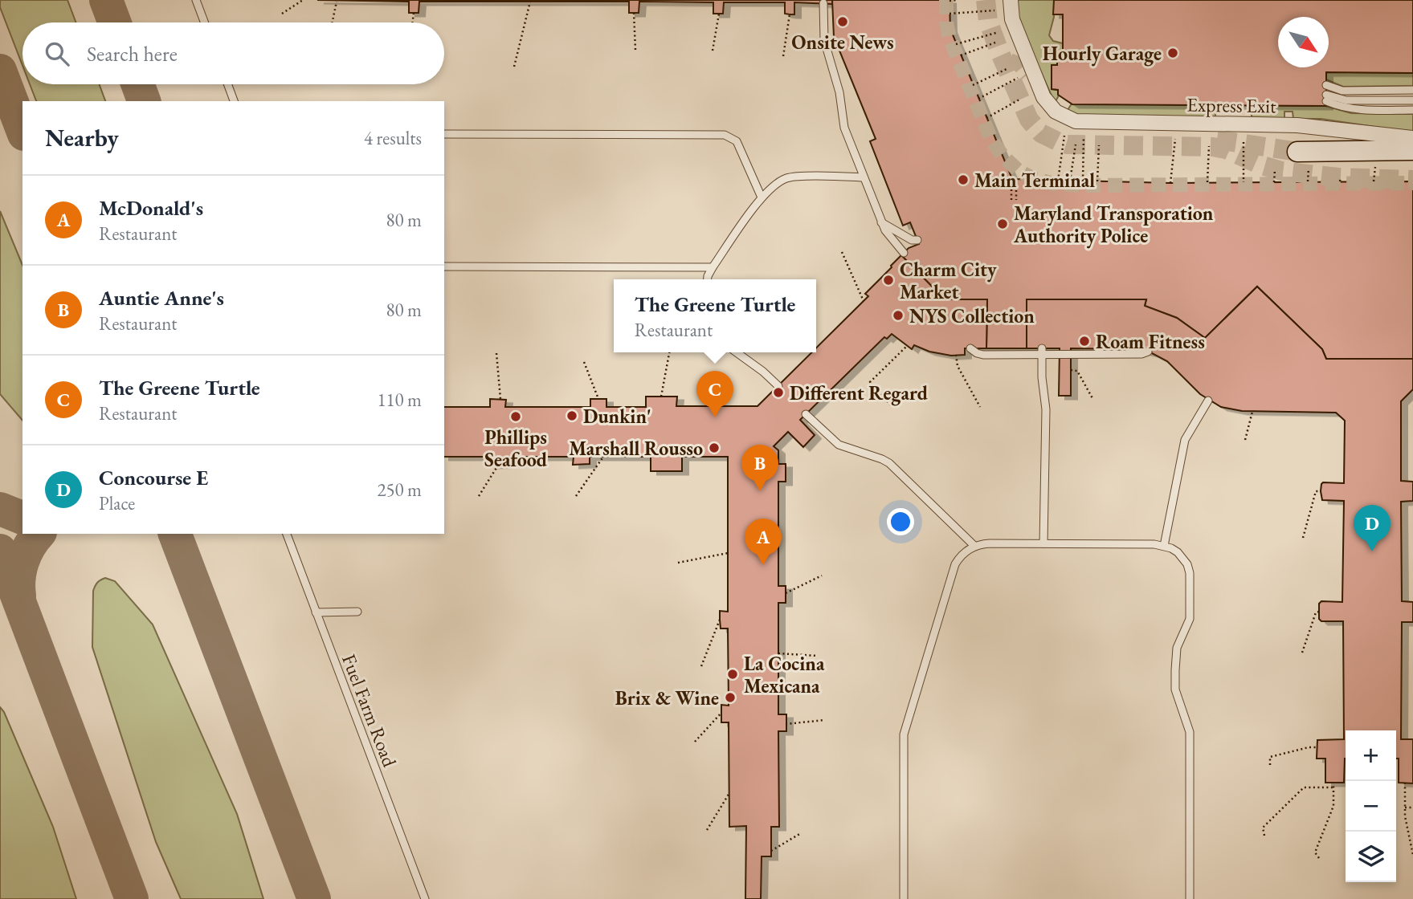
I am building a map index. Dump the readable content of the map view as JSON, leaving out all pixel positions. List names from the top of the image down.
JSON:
{
  "streets": {
    "street": ["Express Exit"],
    "lane": ["Fuel Farm Road"]
  },
  "places": [
    "Onsite News",
    "Hourly Garage",
    "Main Terminal",
    "Maryland Transporation Authority Police",
    "Charm City Market",
    "NYS Collection",
    "Roam Fitness",
    "Different Regard",
    "Dunkin'",
    "Phillips Seafood",
    "Marshall Rousso",
    "La Cocina Mexicana",
    "Brix & Wine"
  ],
  "north": "bottom right",
  "page": {
    "search": "Search here",
    "heading": ["Nearby", "4 results"],
    "list": [
      {
        "mark": "A",
        "name": "McDonald's",
        "note": "Restaurant",
        "value": "80 m"
      },
      {
        "mark": "B",
        "name": "Auntie Anne's",
        "note": "Restaurant",
        "value": "80 m"
      },
      {
        "mark": "C",
        "name": "The Greene Turtle",
        "note": "Restaurant",
        "value": "110 m"
      },
      {
        "mark": "D",
        "name": "Concourse E",
        "note": "Place",
        "value": "250 m"
      }
    ],
    "popup": ["The Greene Turtle", "Restaurant"],
    "pins": [
      "C",
      "B",
      "D",
      "A"
    ],
    "map_buttons": ["+", "−"]
  }
}
